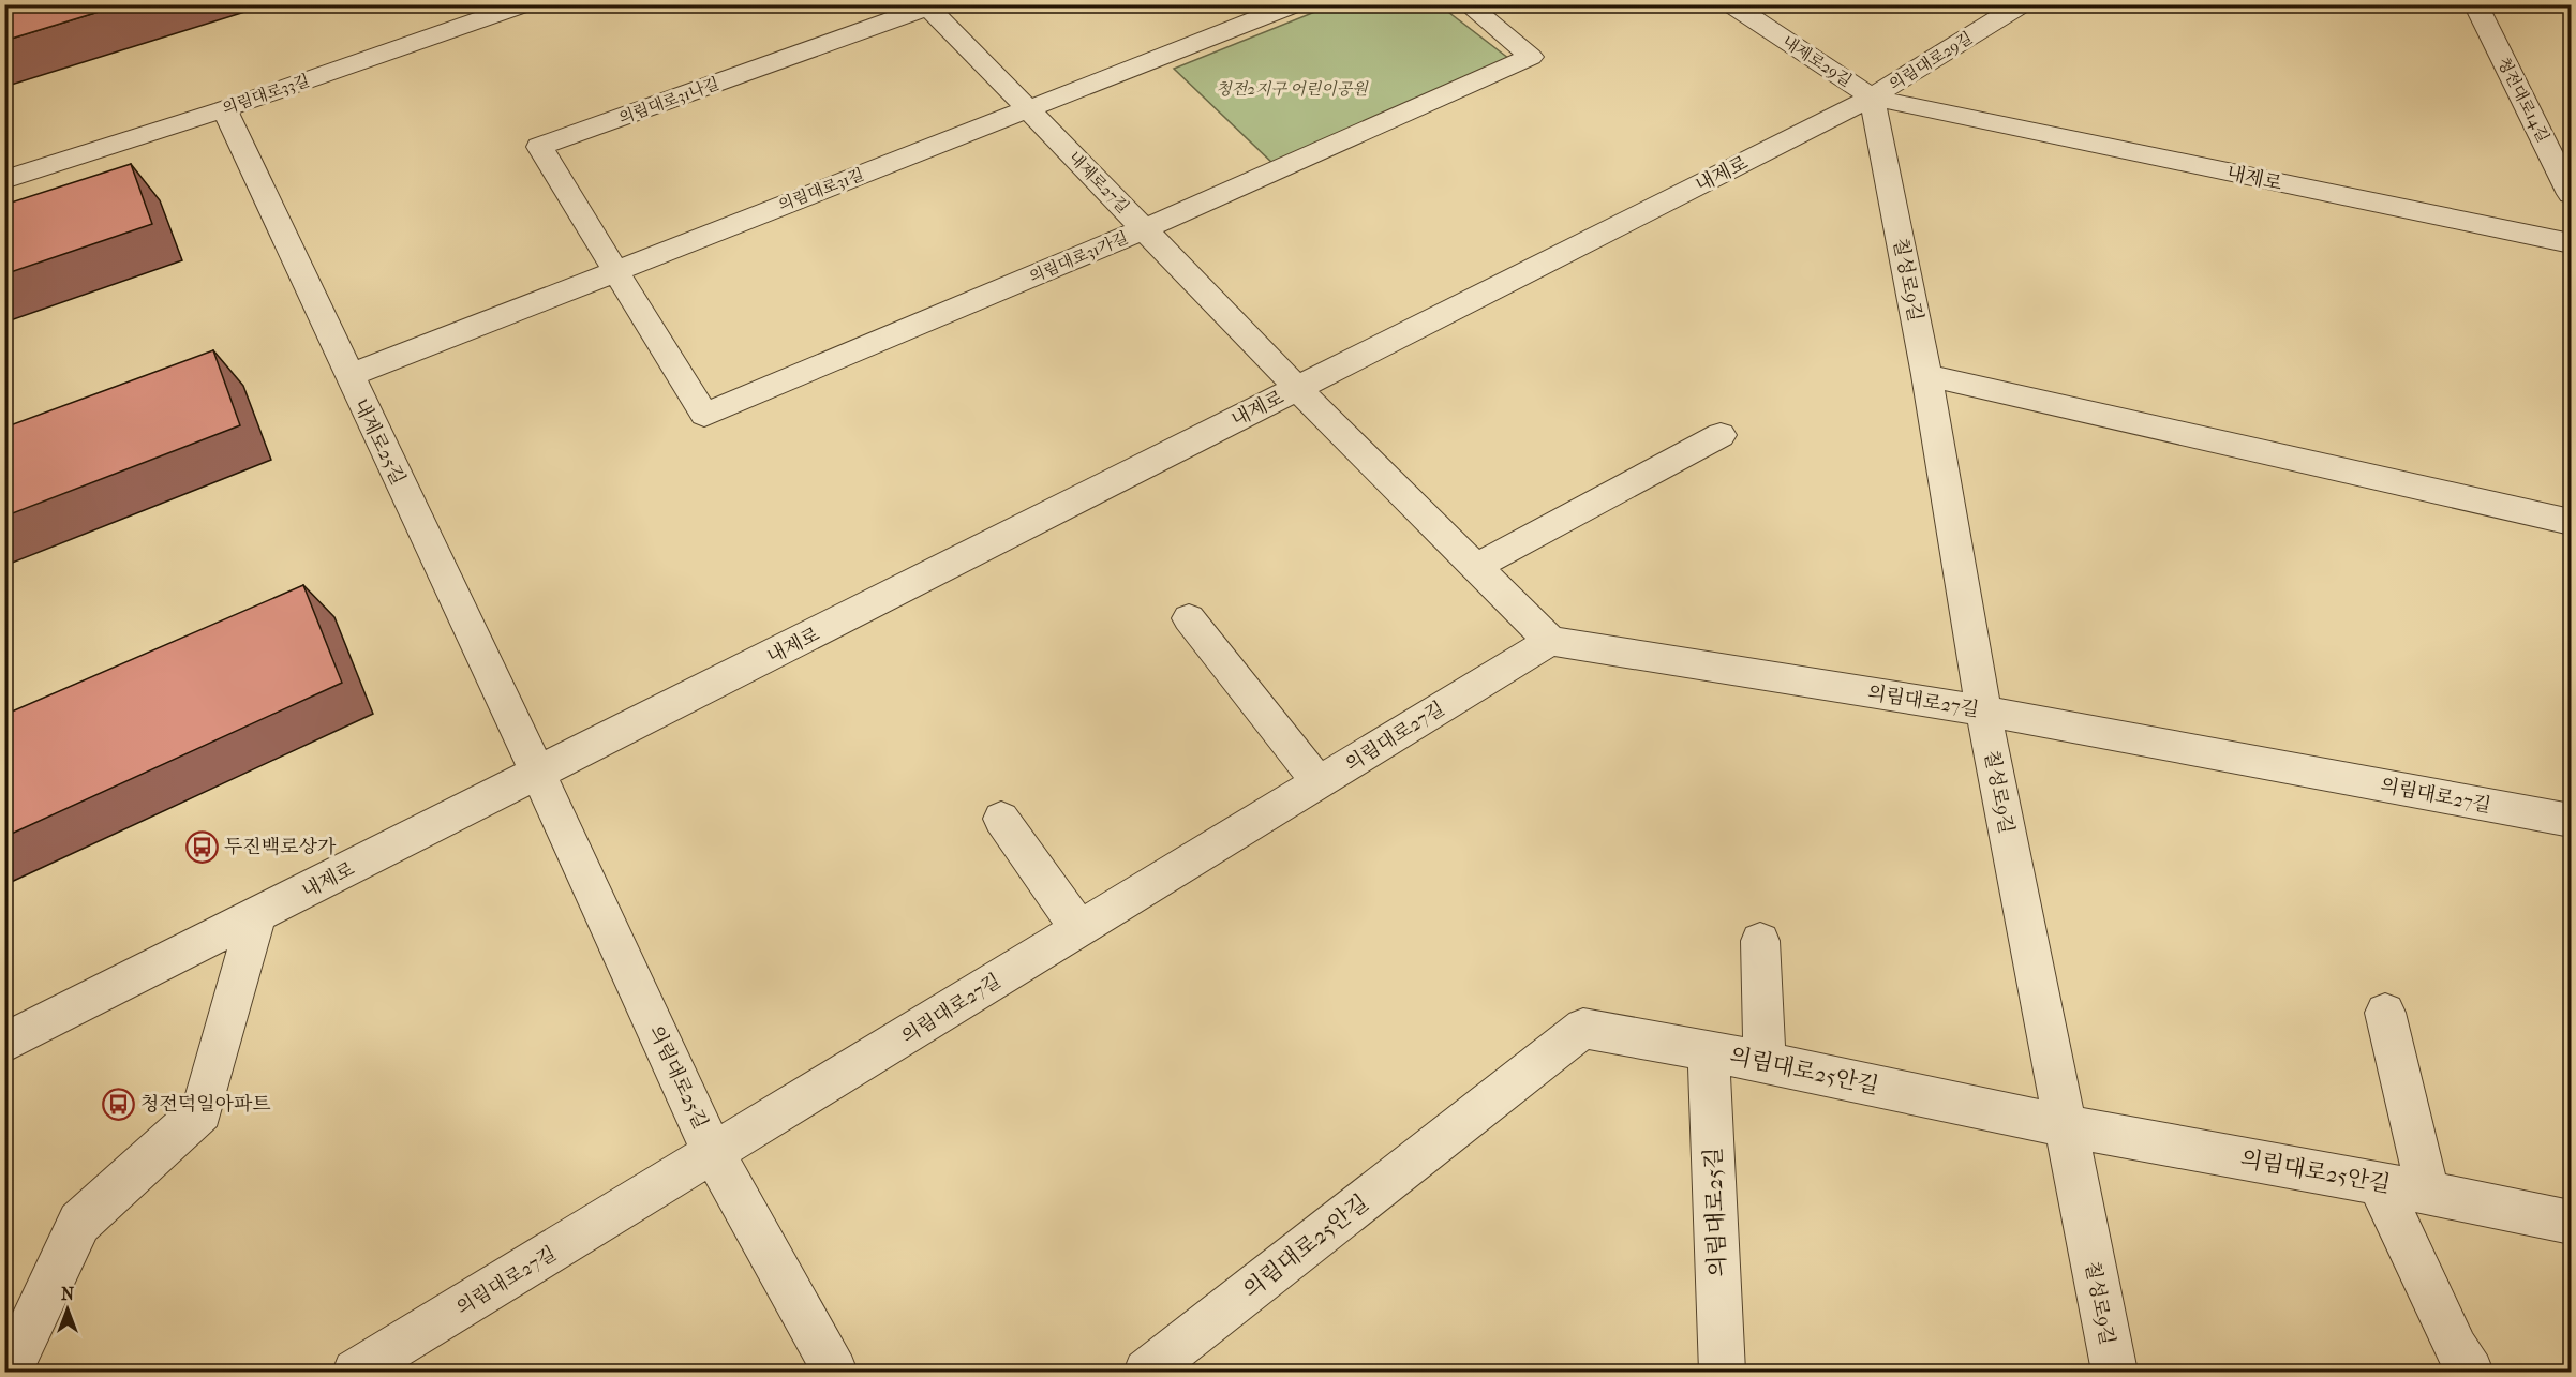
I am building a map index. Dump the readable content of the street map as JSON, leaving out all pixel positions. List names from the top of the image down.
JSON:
{
  "streets": {
    "street": [
      "내제로29길",
      "의림대로29길",
      "의림대로33길",
      "청전대로14길",
      "의림대로31나길",
      "내제로",
      "내제로27길",
      "의림대로31길",
      "의림대로31가길",
      "칠성로9길",
      "내제로25길",
      "의림대로27길",
      "의림대로25안길",
      "의림대로25길"
    ]
  },
  "crossings": [
    ["내제로29길", "의림대로29길"],
    ["내제로29길", "내제로"],
    ["내제로29길", "칠성로9길"],
    ["의림대로29길", "내제로"],
    ["의림대로29길", "칠성로9길"],
    ["의림대로33길", "내제로25길"],
    ["의림대로31나길", "내제로27길"],
    ["의림대로31나길", "의림대로31길"],
    ["의림대로31나길", "의림대로31가길"],
    ["내제로", "내제로27길"],
    ["내제로", "칠성로9길"],
    ["내제로", "내제로25길"],
    ["내제로", "의림대로25길"],
    ["내제로27길", "의림대로31길"],
    ["내제로27길", "의림대로31가길"],
    ["내제로27길", "의림대로27길"],
    ["의림대로31길", "의림대로31가길"],
    ["의림대로31길", "내제로25길"],
    ["칠성로9길", "의림대로27길"],
    ["칠성로9길", "의림대로25안길"],
    ["내제로25길", "의림대로25길"],
    ["의림대로27길", "의림대로25길"],
    ["의림대로25안길", "의림대로25길"]
  ],
  "parks": ["청전2지구 어린이공원"],
  "places": {
    "bus stop": ["두진백로상가", "청전덕일아파트"]
  },
  "north": "top"
}
